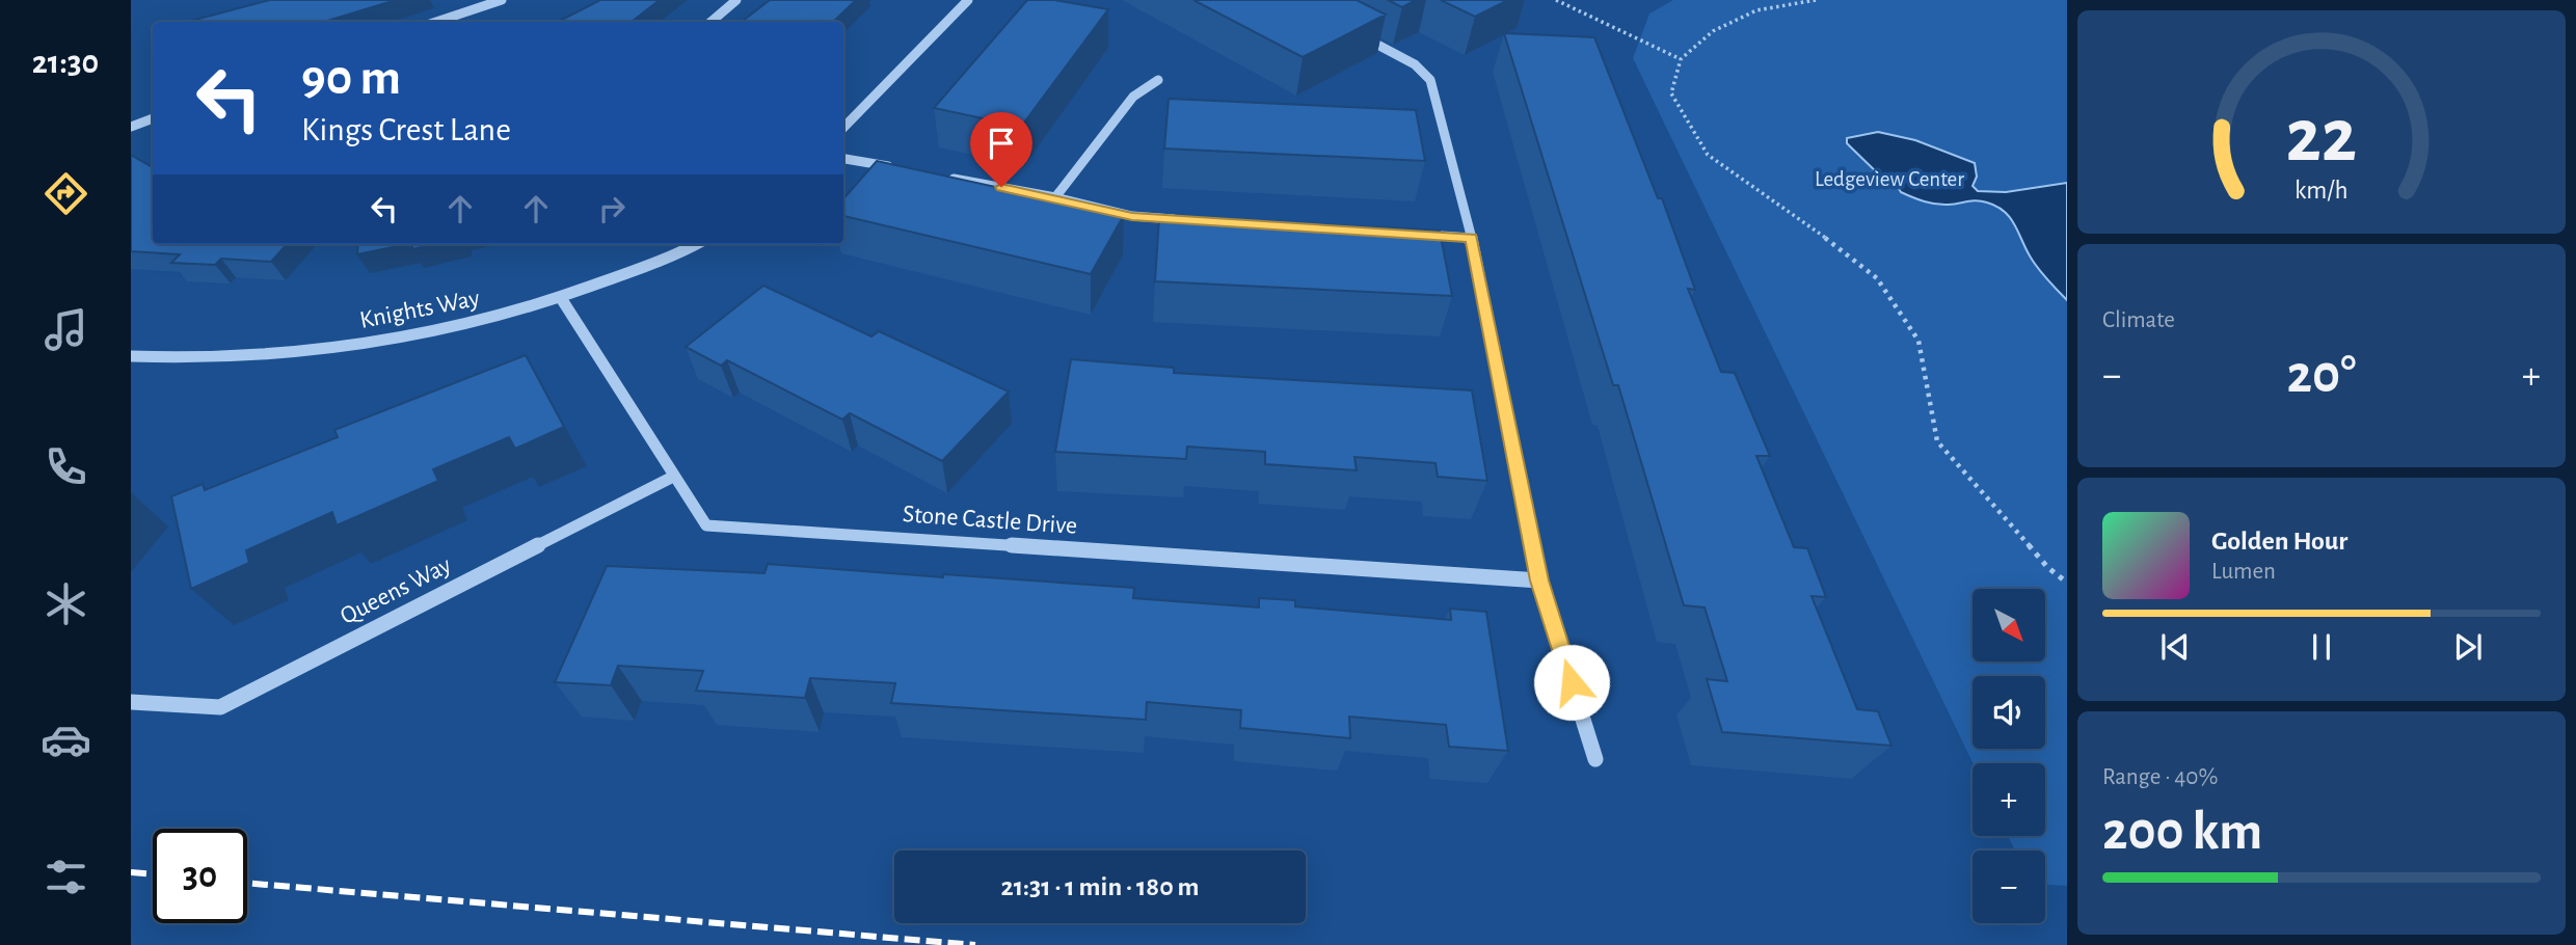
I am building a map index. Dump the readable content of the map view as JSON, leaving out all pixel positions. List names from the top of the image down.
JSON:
{
  "streets": {
    "street": ["Knights Way", "Stone Castle Drive", "Queens Way"]
  },
  "crossings": [
    ["Knights Way", "Stone Castle Drive"],
    ["Stone Castle Drive", "Queens Way"]
  ],
  "parks": ["Ledgeview Center"],
  "north": "bottom right",
  "page": {
    "tabs": "21:30",
    "turn": ["90 m", "Kings Crest Lane"],
    "tile": [
      "Climate",
      ["Range · 40%", "200 km"]
    ],
    "heat": ["−", "20°", "+"],
    "song": ["Golden Hour", "Lumen"],
    "map_buttons": ["+", "−"],
    "limit": "30",
    "trip": "21:31 · 1 min · 180 m",
    "gauge": ["22", "km/h"]
  }
}
